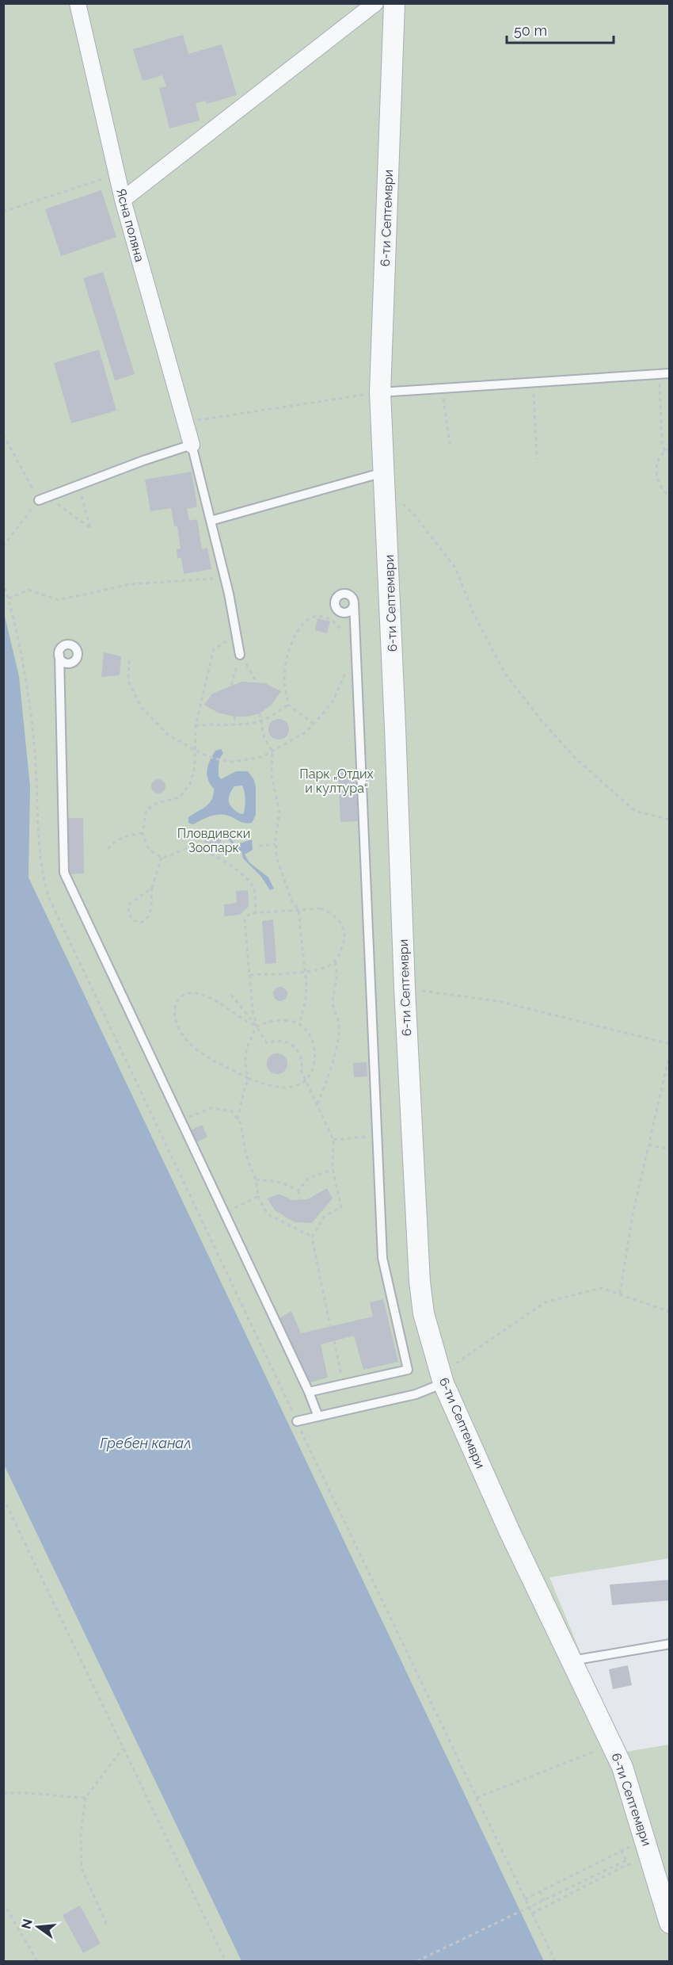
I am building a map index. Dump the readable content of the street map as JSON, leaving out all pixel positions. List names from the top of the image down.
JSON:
{
  "streets": {
    "street": ["6-ти Септември", "Ясна поляна"]
  },
  "water": ["Гребен канал"],
  "parks": ["Парк „Отдих и култура“", "Пловдивски Зоопарк"],
  "scale_bar": "50 m",
  "north": "left"
}
